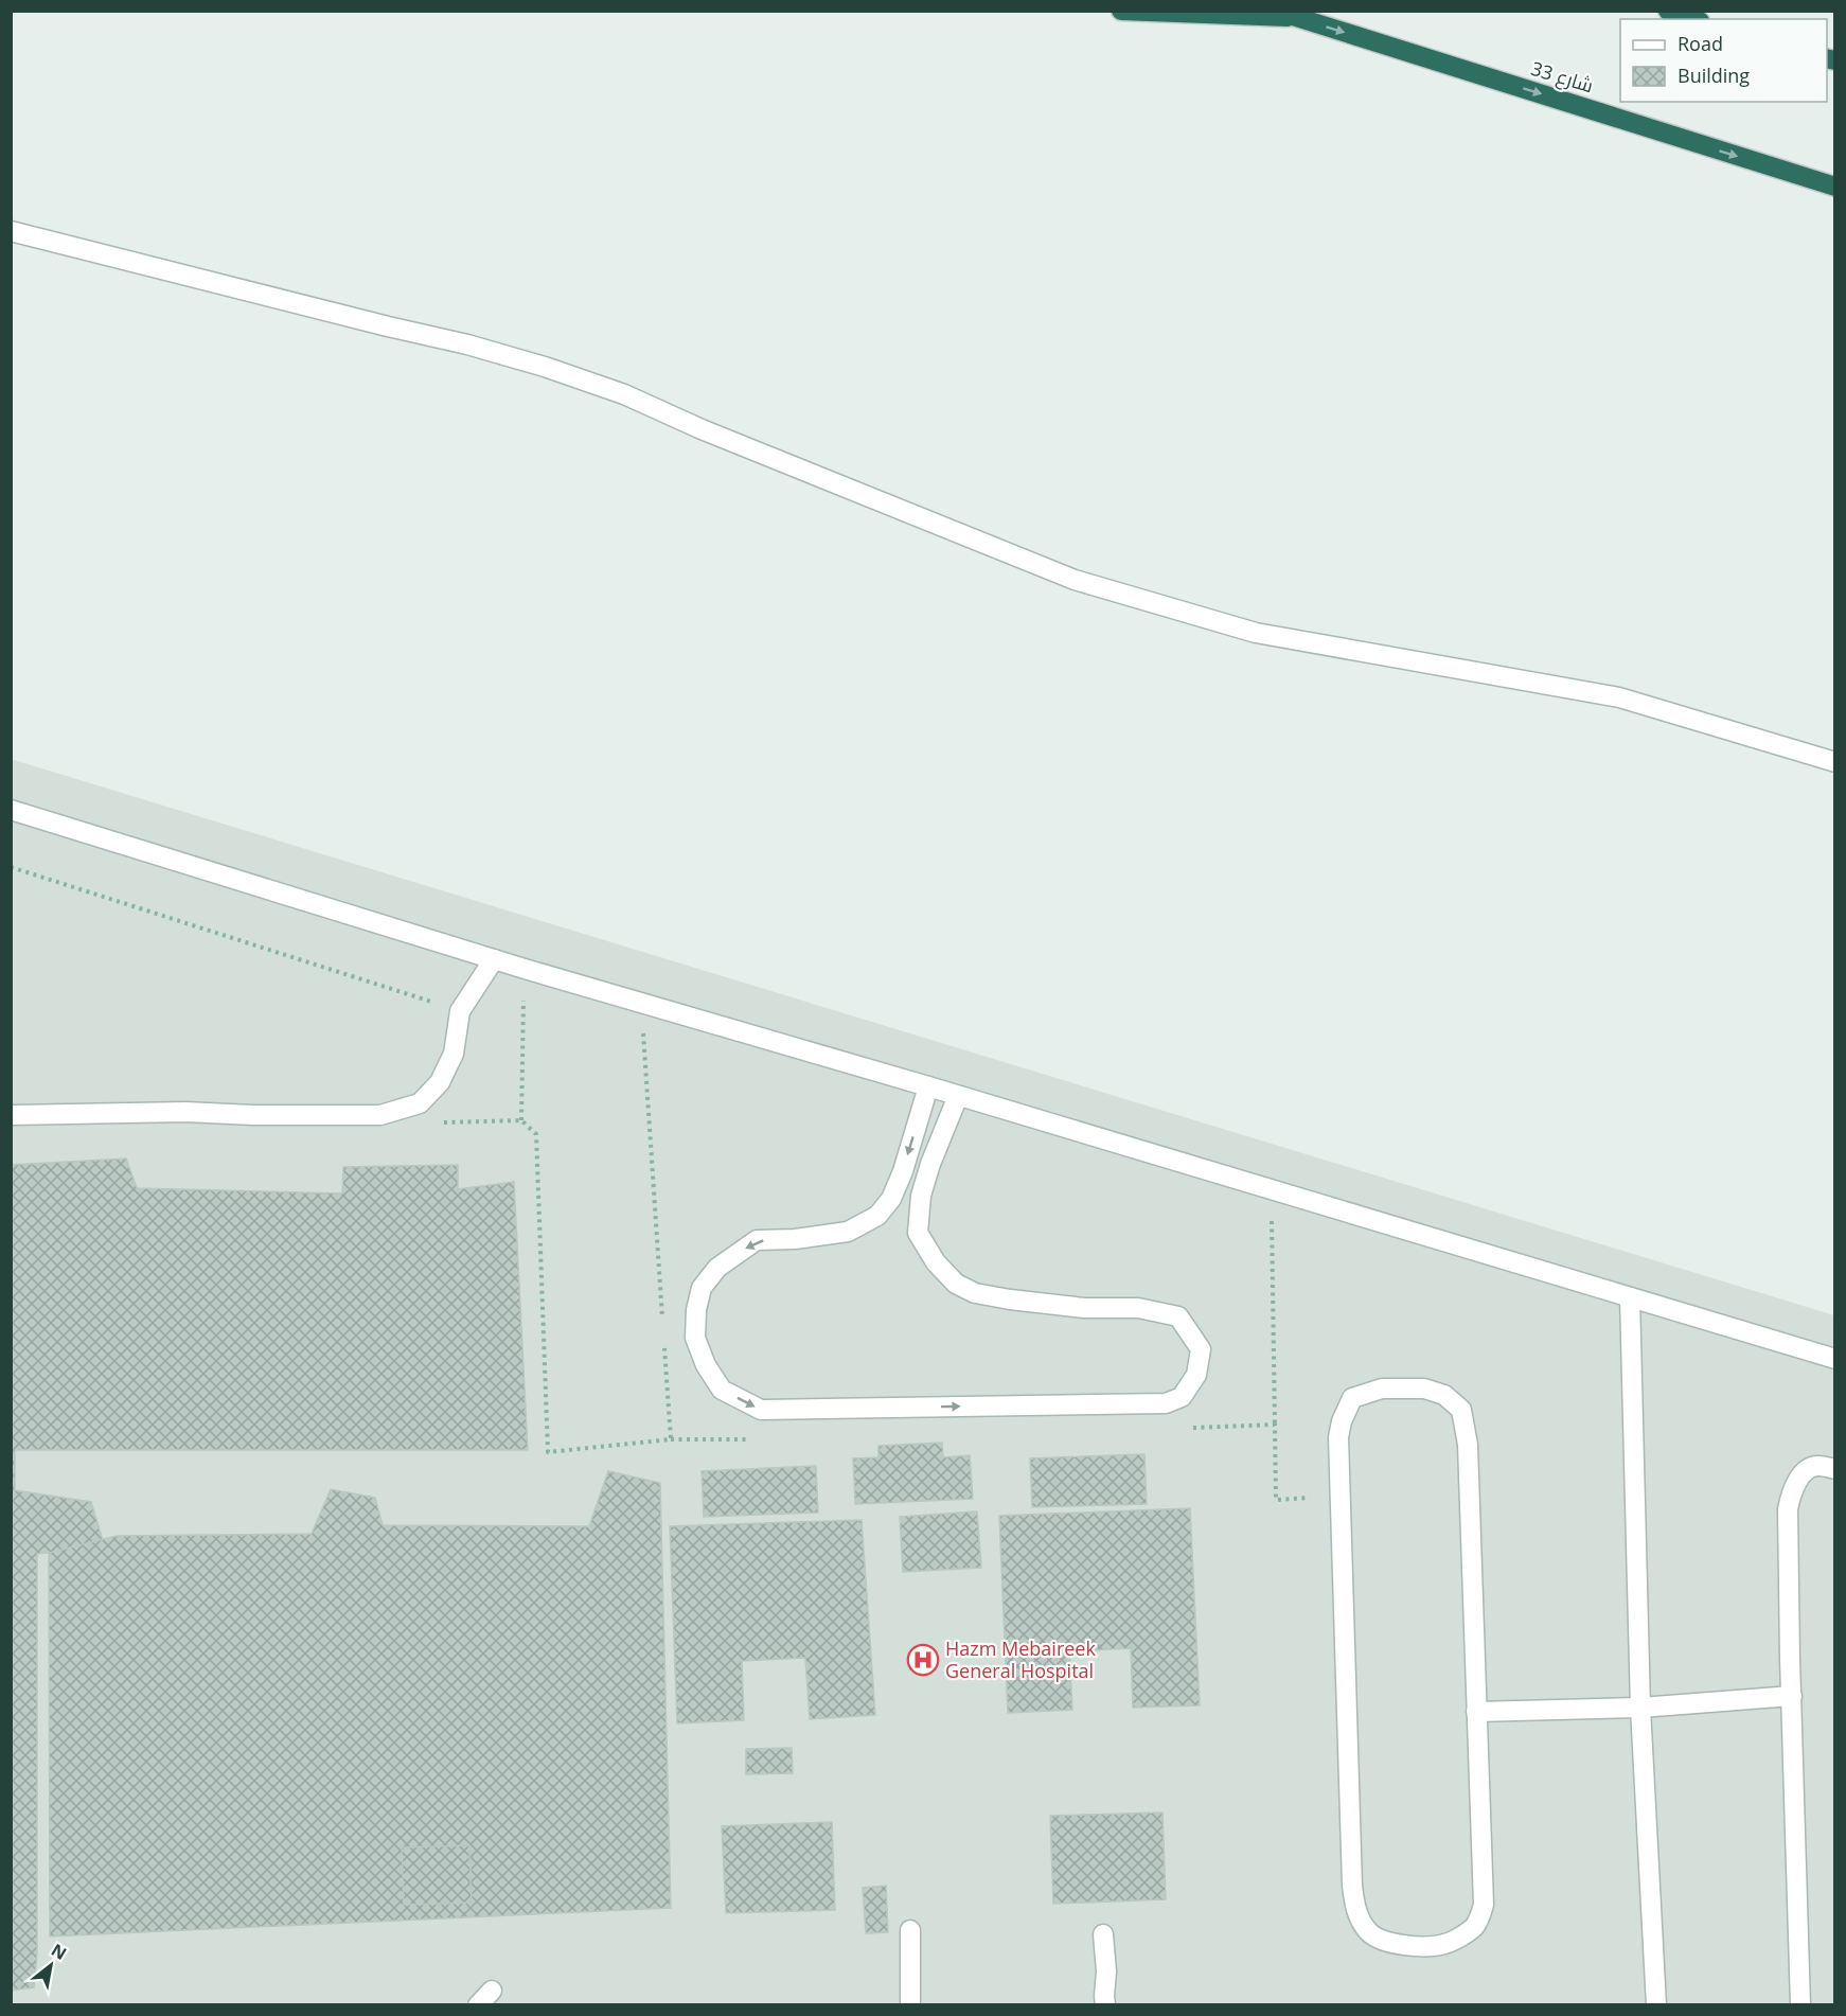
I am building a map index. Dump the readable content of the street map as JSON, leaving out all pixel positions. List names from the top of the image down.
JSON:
{
  "streets": {
    "highway": ["شارع 33"]
  },
  "one_way": ["شارع 33"],
  "places": {
    "hospital": ["Hazm Mebaireek General Hospital"]
  },
  "legend": ["Road", "Building"],
  "north": "top right"
}
